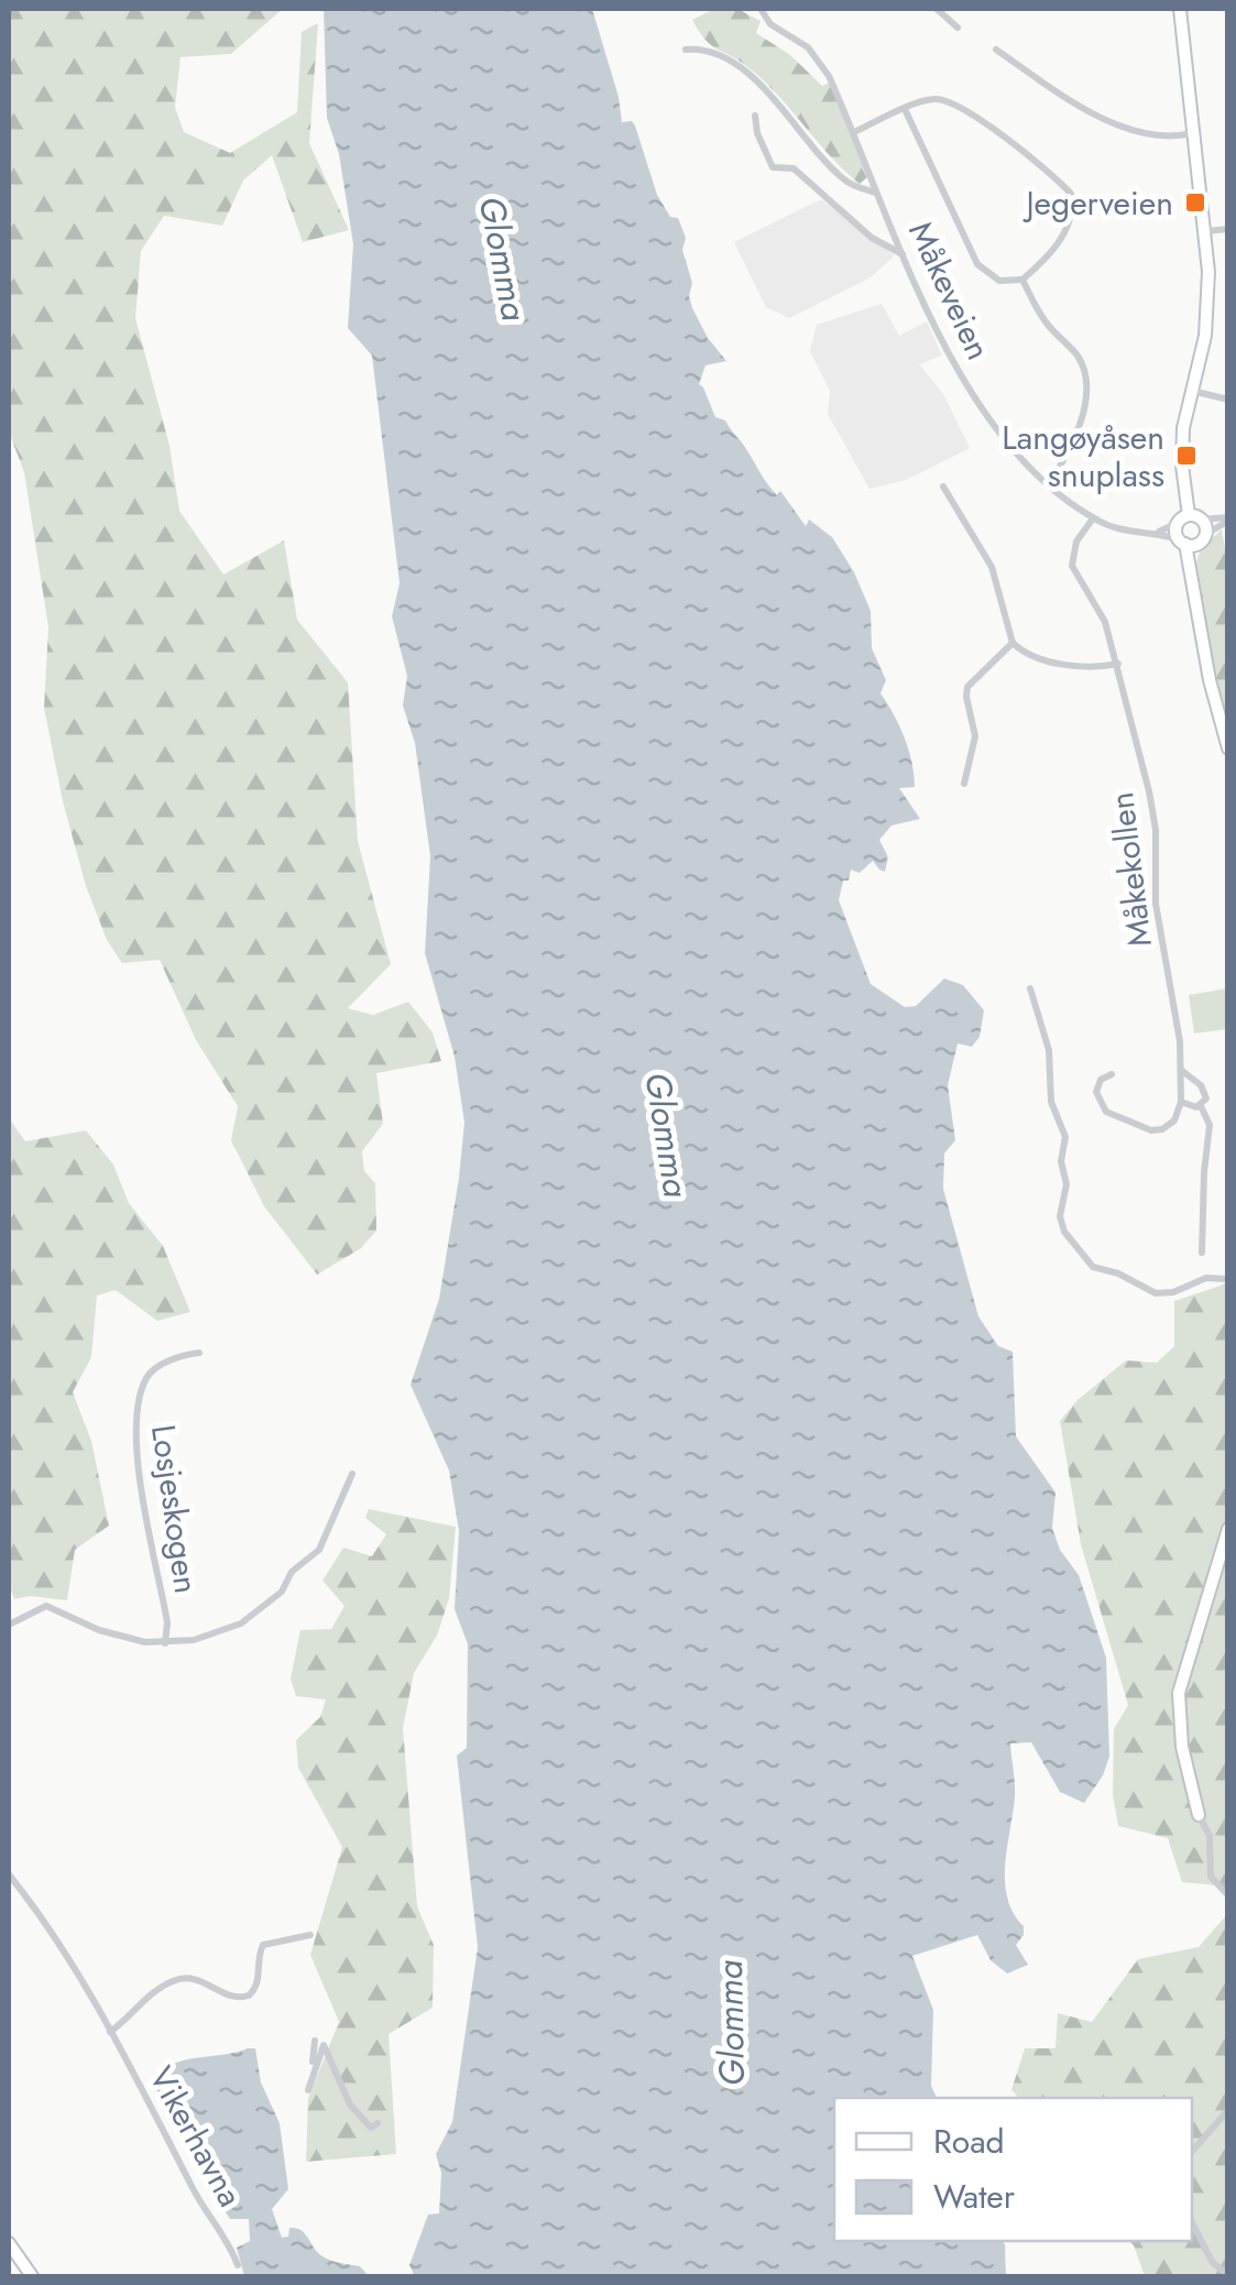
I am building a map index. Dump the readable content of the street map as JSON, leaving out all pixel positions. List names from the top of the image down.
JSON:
{
  "streets": {
    "street": [
      "Måkeveien",
      "Måkekollen",
      "Losjeskogen",
      "Vikerhavna"
    ]
  },
  "crossings": [
    ["Måkeveien", "Måkekollen"]
  ],
  "water": ["Glomma"],
  "places": {
    "transit": ["Jegerveien", "Langøyåsen snuplass"]
  },
  "legend": ["Road", "Water"]
}
